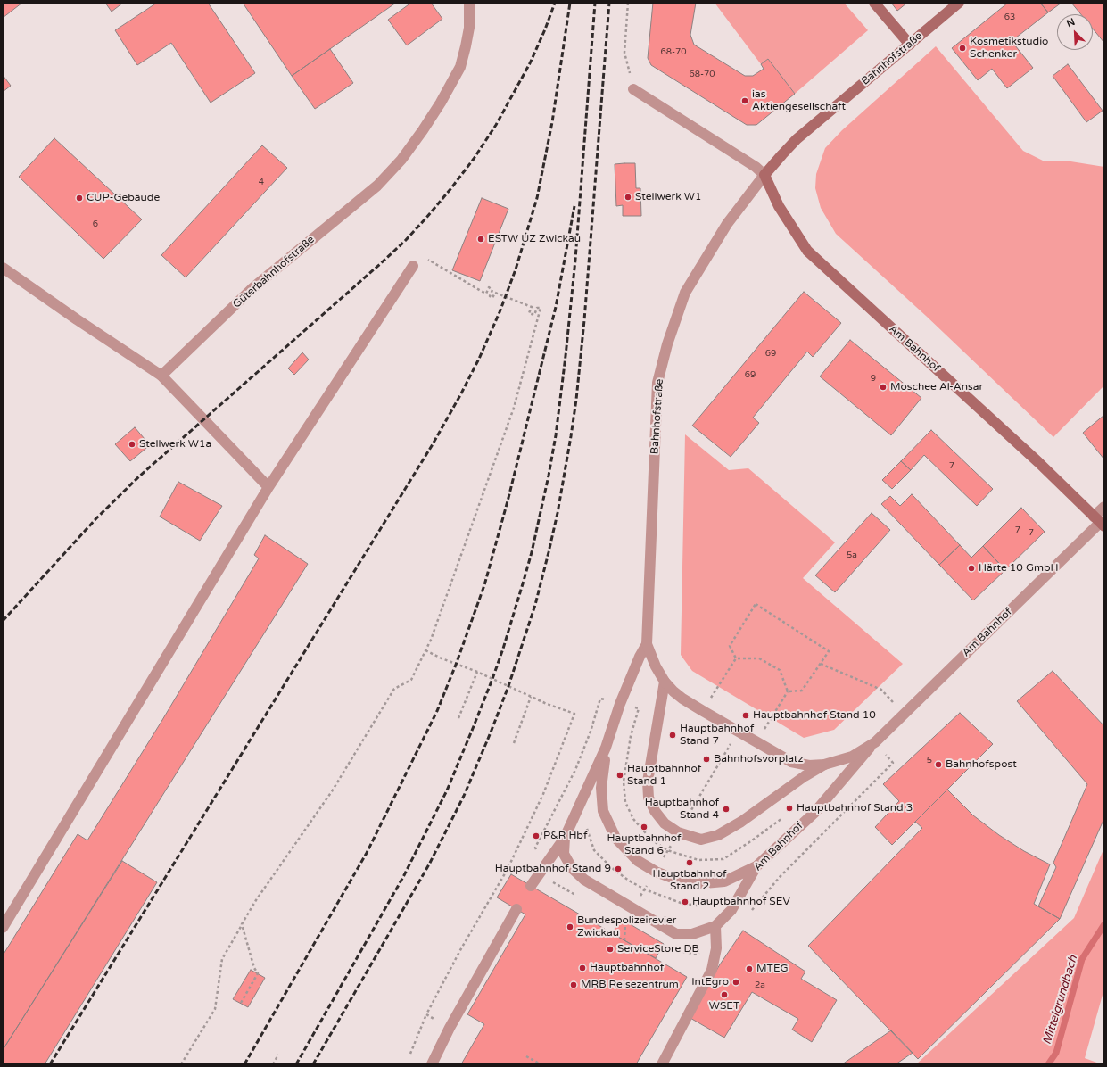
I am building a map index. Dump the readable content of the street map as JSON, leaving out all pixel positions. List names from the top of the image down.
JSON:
{
  "streets": {
    "street": ["Bahnhofstraße", "Güterbahnhofstraße", "Am Bahnhof"]
  },
  "crossings": [
    ["Bahnhofstraße", "Am Bahnhof"]
  ],
  "water": ["Mittelgrundbach"],
  "places": [
    "Kosmetikstudio Schenker",
    "ias Aktiengesellschaft",
    "Stellwerk W1",
    "CUP-Gebäude",
    "ESTW UZ Zwickau",
    "Moschee Al-Ansar",
    "Stellwerk W1a",
    "Härte 10 GmbH",
    "Hauptbahnhof Stand 10",
    "Hauptbahnhof Stand 7",
    "Bahnhofsvorplatz",
    "Bahnhofspost",
    "Hauptbahnhof Stand 1",
    "Hauptbahnhof Stand 3",
    "Hauptbahnhof Stand 4",
    "Hauptbahnhof Stand 6",
    "P&R Hbf",
    "Hauptbahnhof Stand 2",
    "Hauptbahnhof Stand 9",
    "Hauptbahnhof SEV",
    "Bundespolizeirevier Zwickau",
    "ServiceStore DB",
    "Hauptbahnhof",
    "MTEG",
    "IntEgro",
    "MRB Reisezentrum",
    "WSET"
  ],
  "house_numbers": [
    "63",
    "68-70",
    "68-70",
    "4",
    "6",
    "69",
    "69",
    "9",
    "7",
    "7",
    "7",
    "5a",
    "5",
    "2a"
  ],
  "north": "top left"
}
